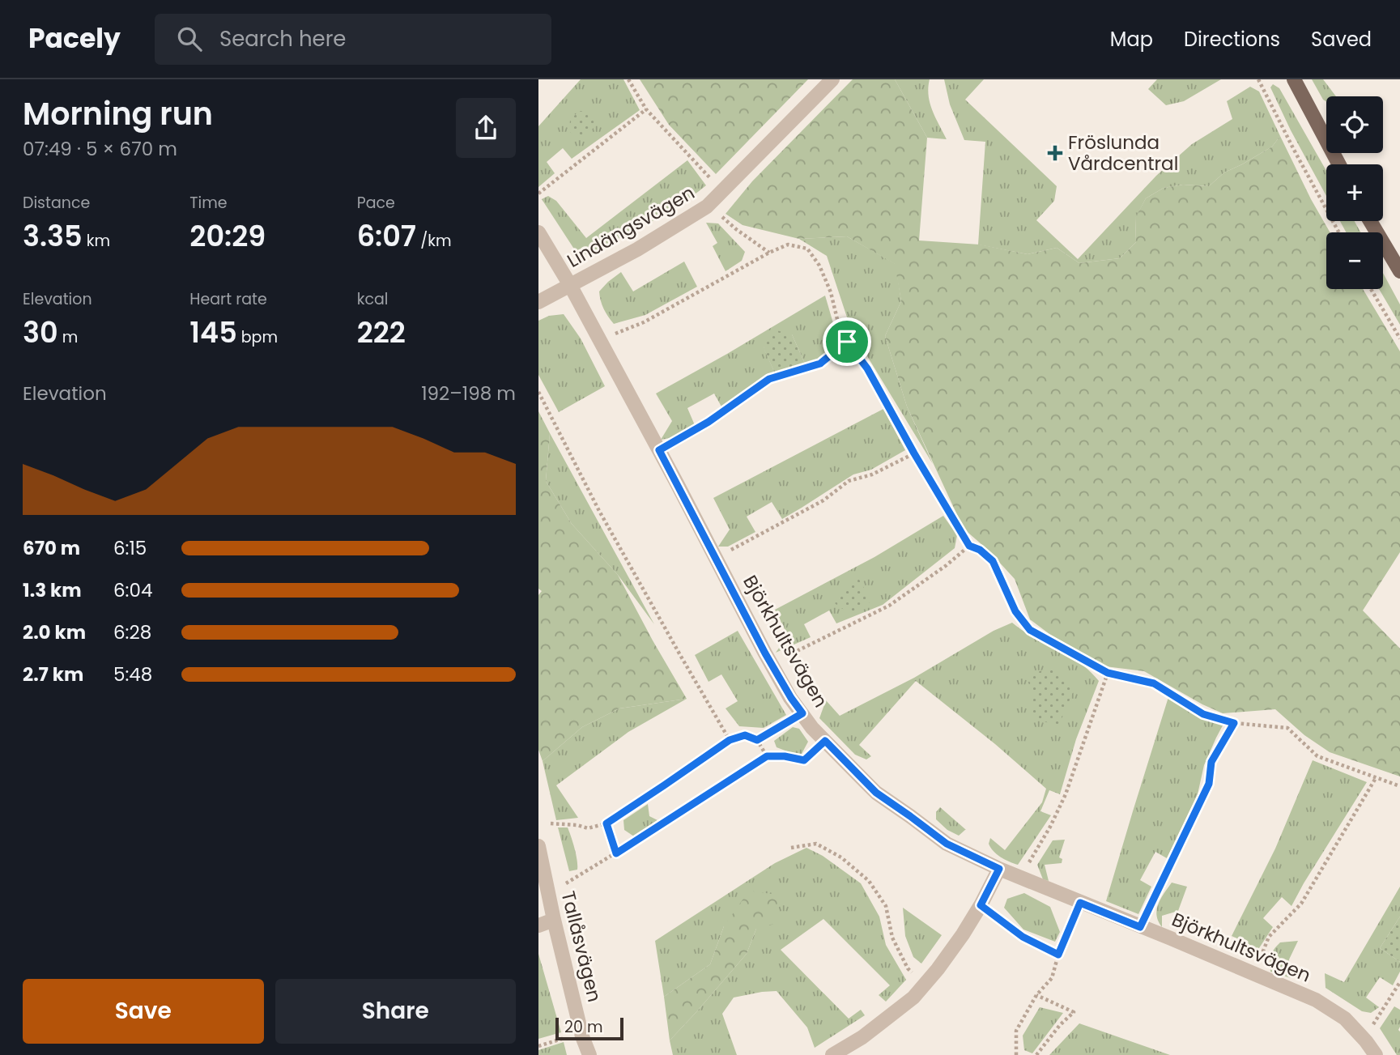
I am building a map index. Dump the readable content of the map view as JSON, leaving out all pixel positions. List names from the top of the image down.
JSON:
{
  "streets": {
    "street": ["Lindängsvägen", "Björkhultsvägen", "Tallåsvägen"]
  },
  "crossings": [
    ["Lindängsvägen", "Björkhultsvägen"]
  ],
  "places": {
    "health": ["Fröslunda Vårdcentral"]
  },
  "scale_bar": "20 m",
  "page": {
    "header": "Pacely",
    "search": "Search here",
    "nav": ["Map", "Directions", "Saved"],
    "heading": ["Morning run", "07:49 · 5 × 670 m"],
    "map_buttons": ["+", "−"],
    "stats": [
      ["Distance", "3.35 km"],
      ["Time", "20:29"],
      ["Pace", "6:07 /km"],
      ["Elevation", "30 m"],
      ["Heart rate", "145 bpm"],
      ["kcal", "222"]
    ],
    "chart": ["Elevation", "192–198 m"],
    "list": [
      {
        "name": "670 m",
        "note": "6:15"
      },
      {
        "name": "1.3 km",
        "note": "6:04"
      },
      {
        "name": "2.0 km",
        "note": "6:28"
      },
      {
        "name": "2.7 km",
        "note": "5:48"
      }
    ],
    "buttons": ["Save", "Share"],
    "scale": "20 m"
  }
}
